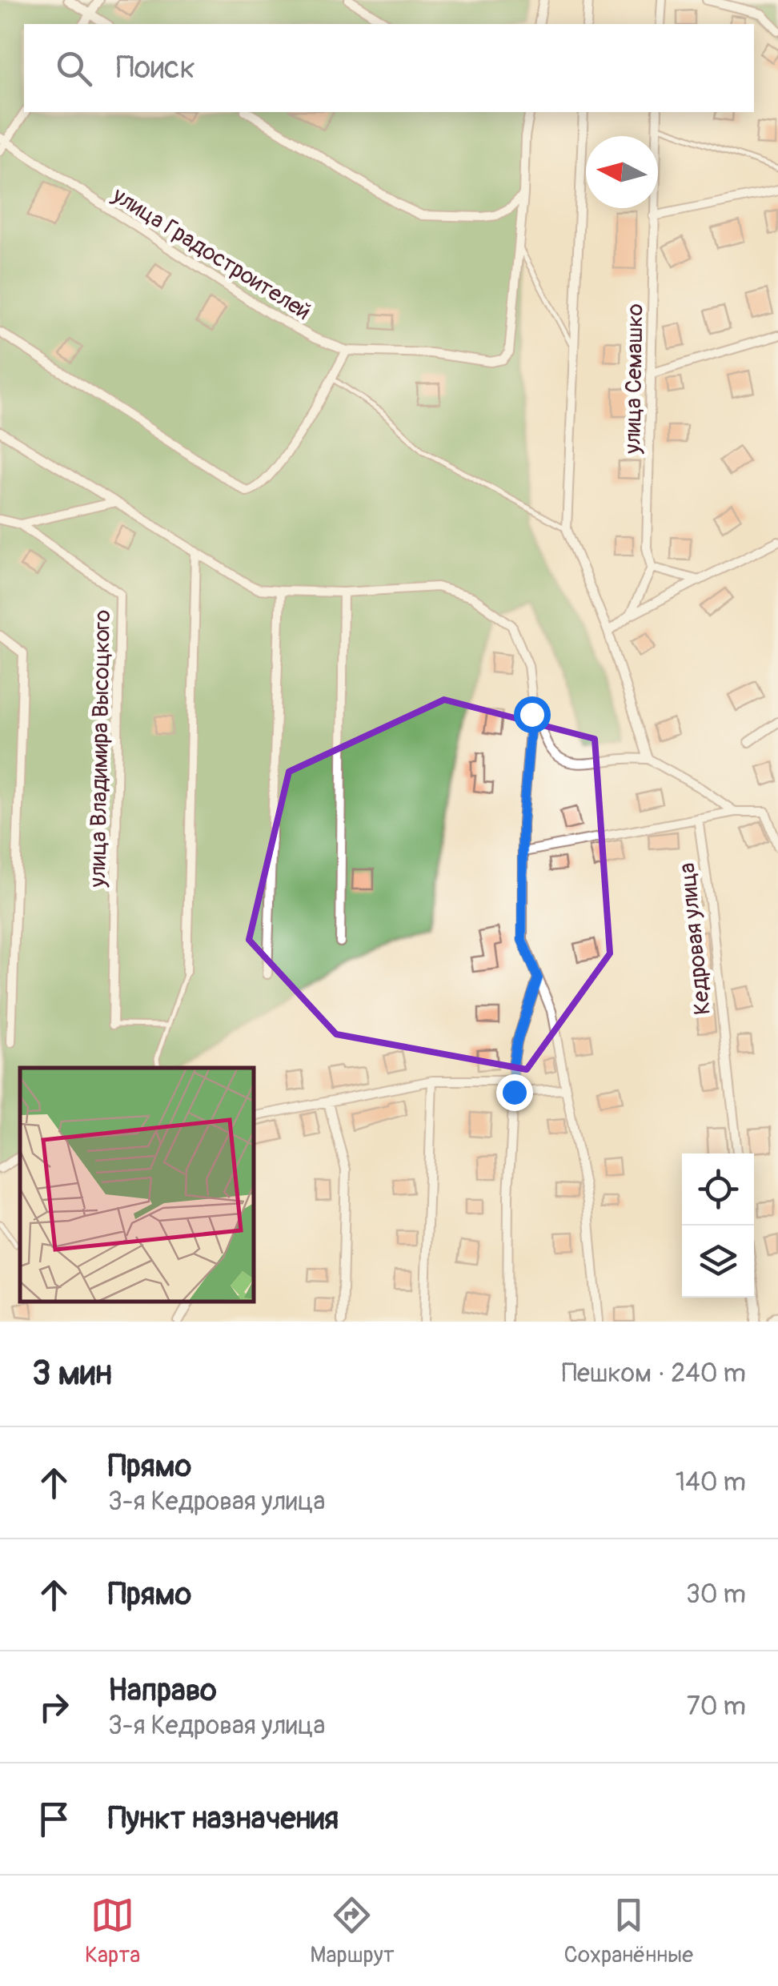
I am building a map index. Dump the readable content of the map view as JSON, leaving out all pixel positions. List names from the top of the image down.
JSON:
{
  "streets": {
    "street": [
      "улица Градостроителей",
      "улица Семашко",
      "улица Владимира Высоцкого",
      "Кедровая улица"
    ]
  },
  "north": "left",
  "page": {
    "search": "Поиск",
    "heading": ["3 мин", "Пешком · 240 m"],
    "list": [
      ["Прямо", "3-я Кедровая улица", "140 m"],
      ["Прямо", "30 m"],
      ["Направо", "3-я Кедровая улица", "70 m"],
      "Пункт назначения"
    ],
    "nav": ["Карта", "Маршрут", "Сохранённые"]
  }
}
